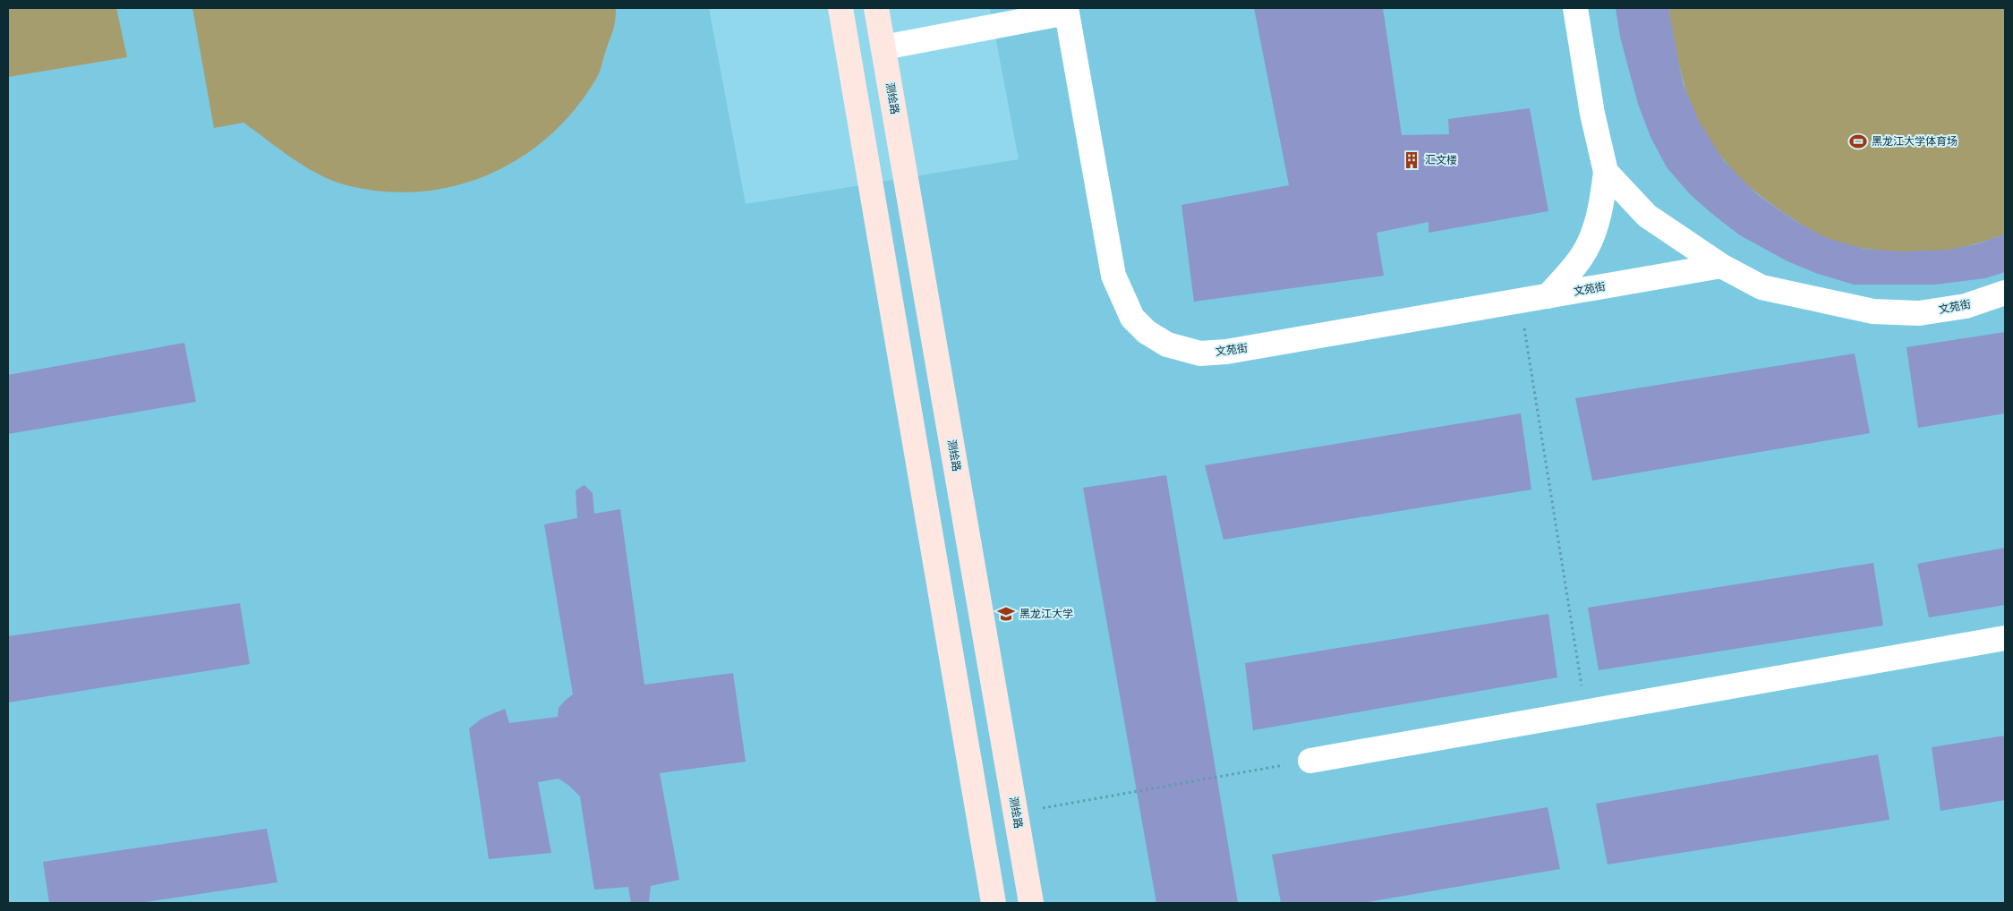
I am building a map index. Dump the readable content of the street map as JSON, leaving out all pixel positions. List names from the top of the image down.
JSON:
{
  "streets": {
    "main road": ["测绘路"],
    "street": ["文苑街"]
  },
  "places": {
    "sports": ["黑龙江大学体育场"],
    "building": ["汇文楼"],
    "school or university": ["黑龙江大学"]
  }
}
